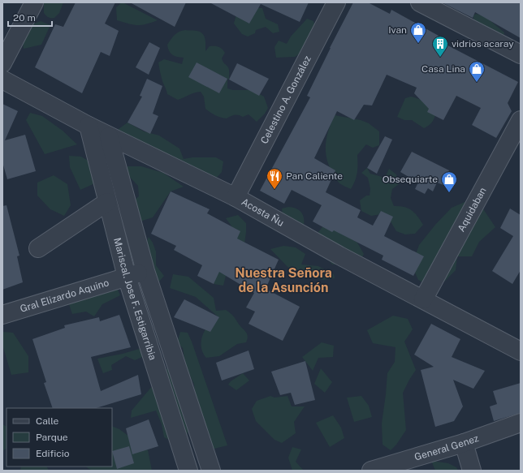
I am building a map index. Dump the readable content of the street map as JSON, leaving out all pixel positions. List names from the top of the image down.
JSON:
{
  "streets": {
    "street": [
      "Celestino A. González",
      "Aquidaban",
      "Acosta Ñu",
      "Gral Elizardo Aquino",
      "Mariscal. Jose F. Estigarribia",
      "General Genez"
    ]
  },
  "crossings": [
    ["Celestino A. González", "Acosta Ñu"],
    ["Aquidaban", "Acosta Ñu"],
    ["Acosta Ñu", "Mariscal. Jose F. Estigarribia"],
    ["Gral Elizardo Aquino", "Mariscal. Jose F. Estigarribia"]
  ],
  "districts": ["Nuestra Señora de la Asunción"],
  "places": {
    "shop": ["Ivan", "Casa Lina", "Obsequiarte"],
    "building": ["vidrios acaray"],
    "restaurant": ["Pan Caliente"]
  },
  "legend": ["Calle", "Parque", "Edificio"],
  "scale_bar": "20 m"
}
